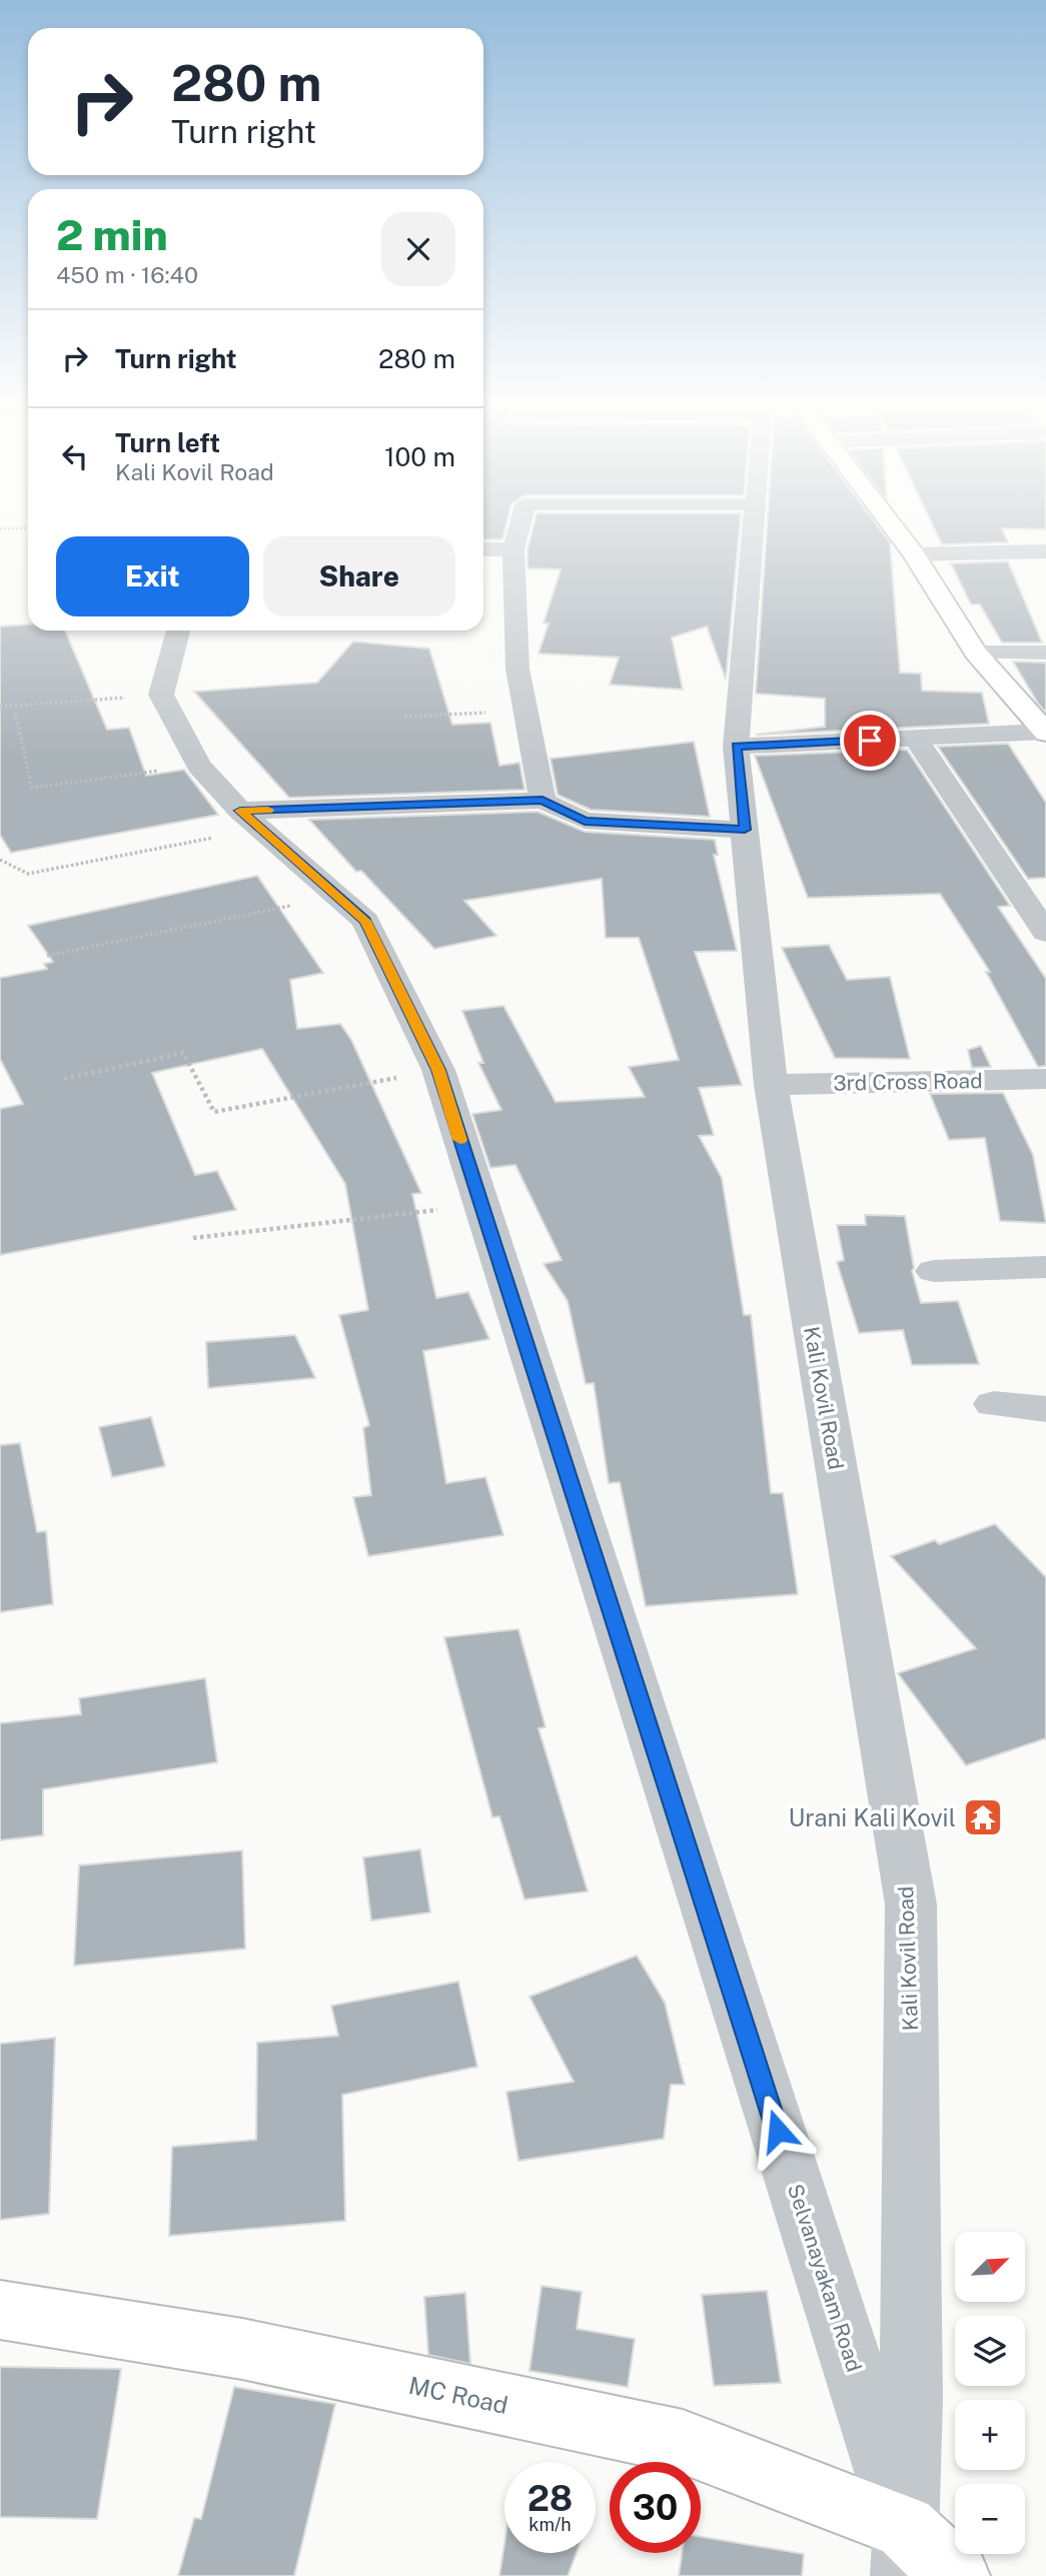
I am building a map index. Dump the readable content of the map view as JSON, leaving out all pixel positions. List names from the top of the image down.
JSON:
{
  "streets": {
    "main road": ["MC Road"],
    "street": ["3rd Cross Road", "Kali Kovil Road", "Selvanayakam Road"]
  },
  "crossings": [
    ["3rd Cross Road", "Kali Kovil Road"],
    ["Kali Kovil Road", "Selvanayakam Road"],
    ["Kali Kovil Road", "MC Road"],
    ["Selvanayakam Road", "MC Road"]
  ],
  "places": {
    "temple": ["Urani Kali Kovil"]
  },
  "north": "top right",
  "page": {
    "turn": ["280 m", "Turn right"],
    "heading": ["2 min", "450 m · 16:40"],
    "list": [
      {
        "name": "Turn right",
        "value": "280 m"
      },
      {
        "name": "Turn left",
        "note": "Kali Kovil Road",
        "value": "100 m"
      }
    ],
    "buttons": ["Exit", "Share"],
    "map_buttons": ["+", "−"],
    "speed": "28 km/h",
    "limit": "30"
  }
}
